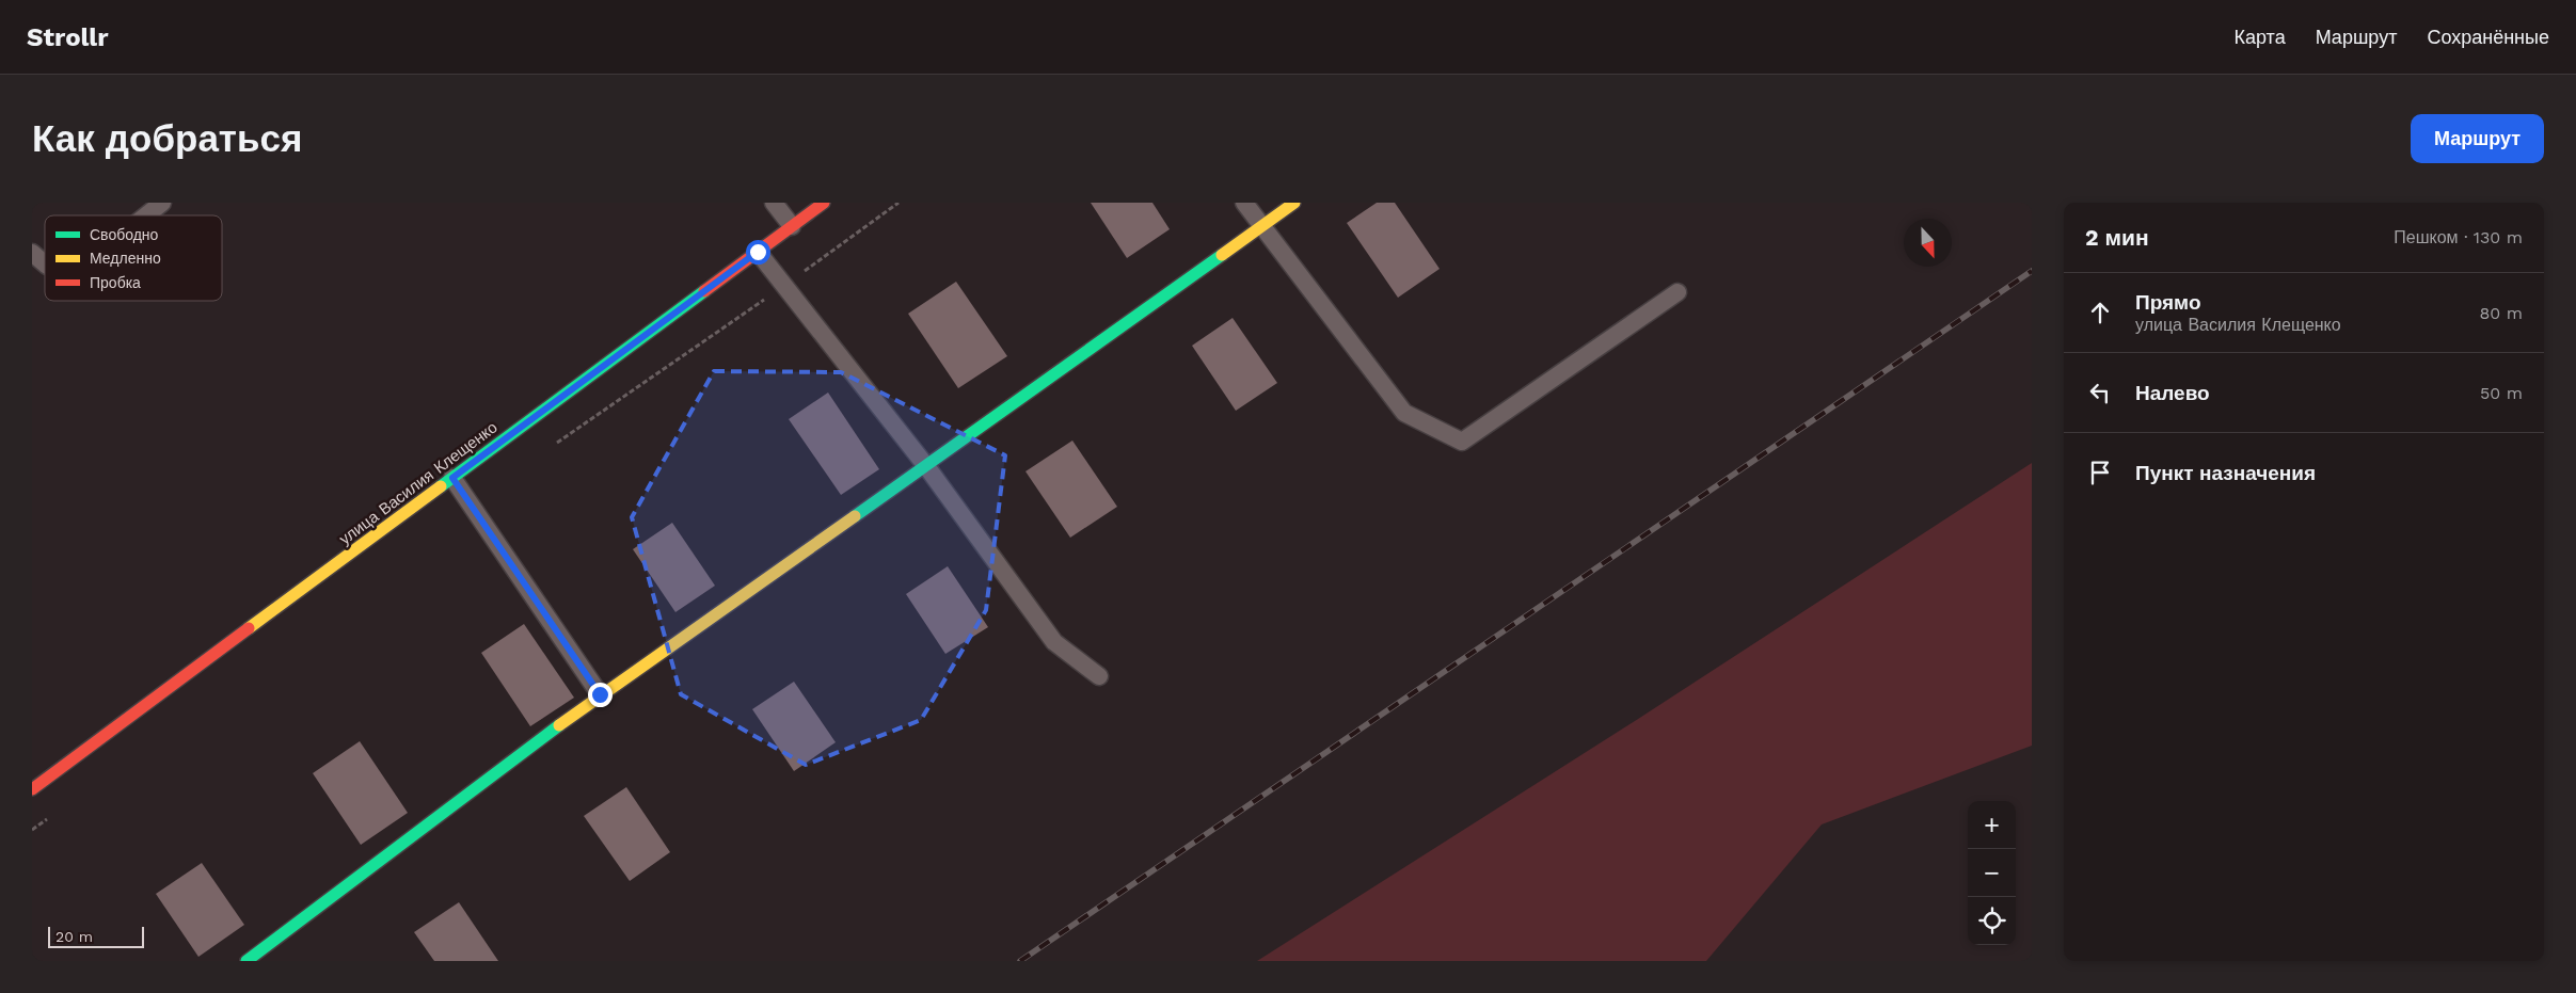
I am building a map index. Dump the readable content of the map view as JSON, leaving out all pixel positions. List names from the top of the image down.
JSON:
{
  "streets": {
    "street": ["улица Василия Клещенко"]
  },
  "legend": ["Свободно", "Медленно", "Пробка"],
  "scale_bar": "20 m",
  "north": "bottom",
  "page": {
    "header": "Strollr",
    "nav": ["Карта", "Маршрут", "Сохранённые"],
    "buttons": "Маршрут",
    "title": "Как добраться",
    "heading": ["2 мин", "Пешком · 130 m"],
    "list": [
      ["Прямо", "улица Василия Клещенко", "80 m"],
      ["Налево", "50 m"],
      "Пункт назначения"
    ],
    "map_buttons": ["+", "−"],
    "scale": "20 m"
  }
}
